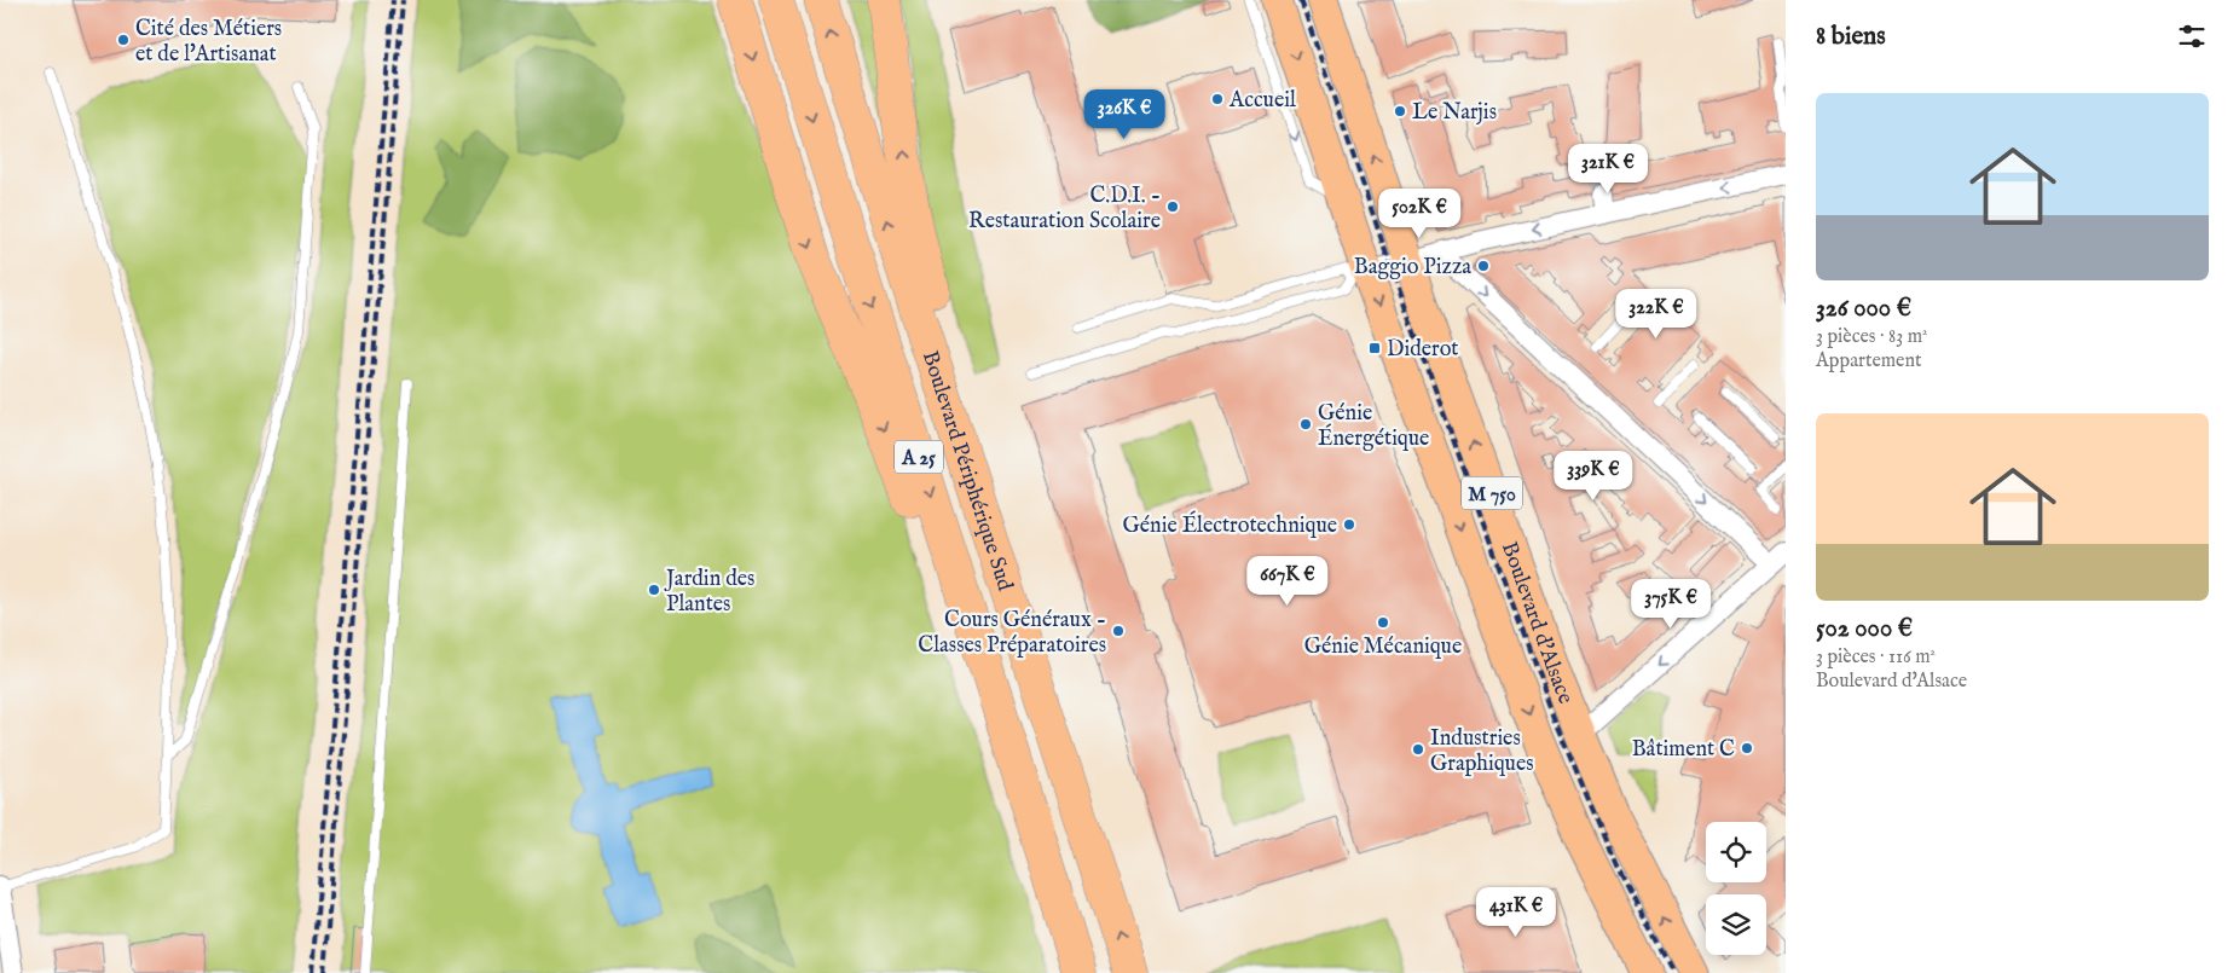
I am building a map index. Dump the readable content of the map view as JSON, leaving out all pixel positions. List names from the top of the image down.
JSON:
{
  "streets": {
    "highway": ["A 25", "Boulevard Périphérique Sud"],
    "main road": ["M 750", "Boulevard d'Alsace"]
  },
  "places": {
    "other": [
      "Cité des Métiers et de l'Artisanat",
      "Accueil",
      "Le Narjis",
      "C.D.I. - Restauration Scolaire",
      "Baggio Pizza",
      "Génie Énergétique",
      "Génie Électrotechnique",
      "Jardin des Plantes",
      "Génie Mécanique",
      "Cours Généraux - Classes Préparatoires",
      "Bâtiment C",
      "Industries Graphiques"
    ],
    "transit": ["Diderot"]
  },
  "page": {
    "heading": "8 biens",
    "list": [
      {
        "name": "326 000 €",
        "note": "3 pièces · 83 m² · Appartement"
      },
      {
        "name": "502 000 €",
        "note": "3 pièces · 116 m² · Boulevard d'Alsace"
      }
    ],
    "price": [
      "326K €",
      "321K €",
      "502K €",
      "322K €",
      "339K €",
      "667K €",
      "375K €",
      "431K €"
    ]
  }
}
